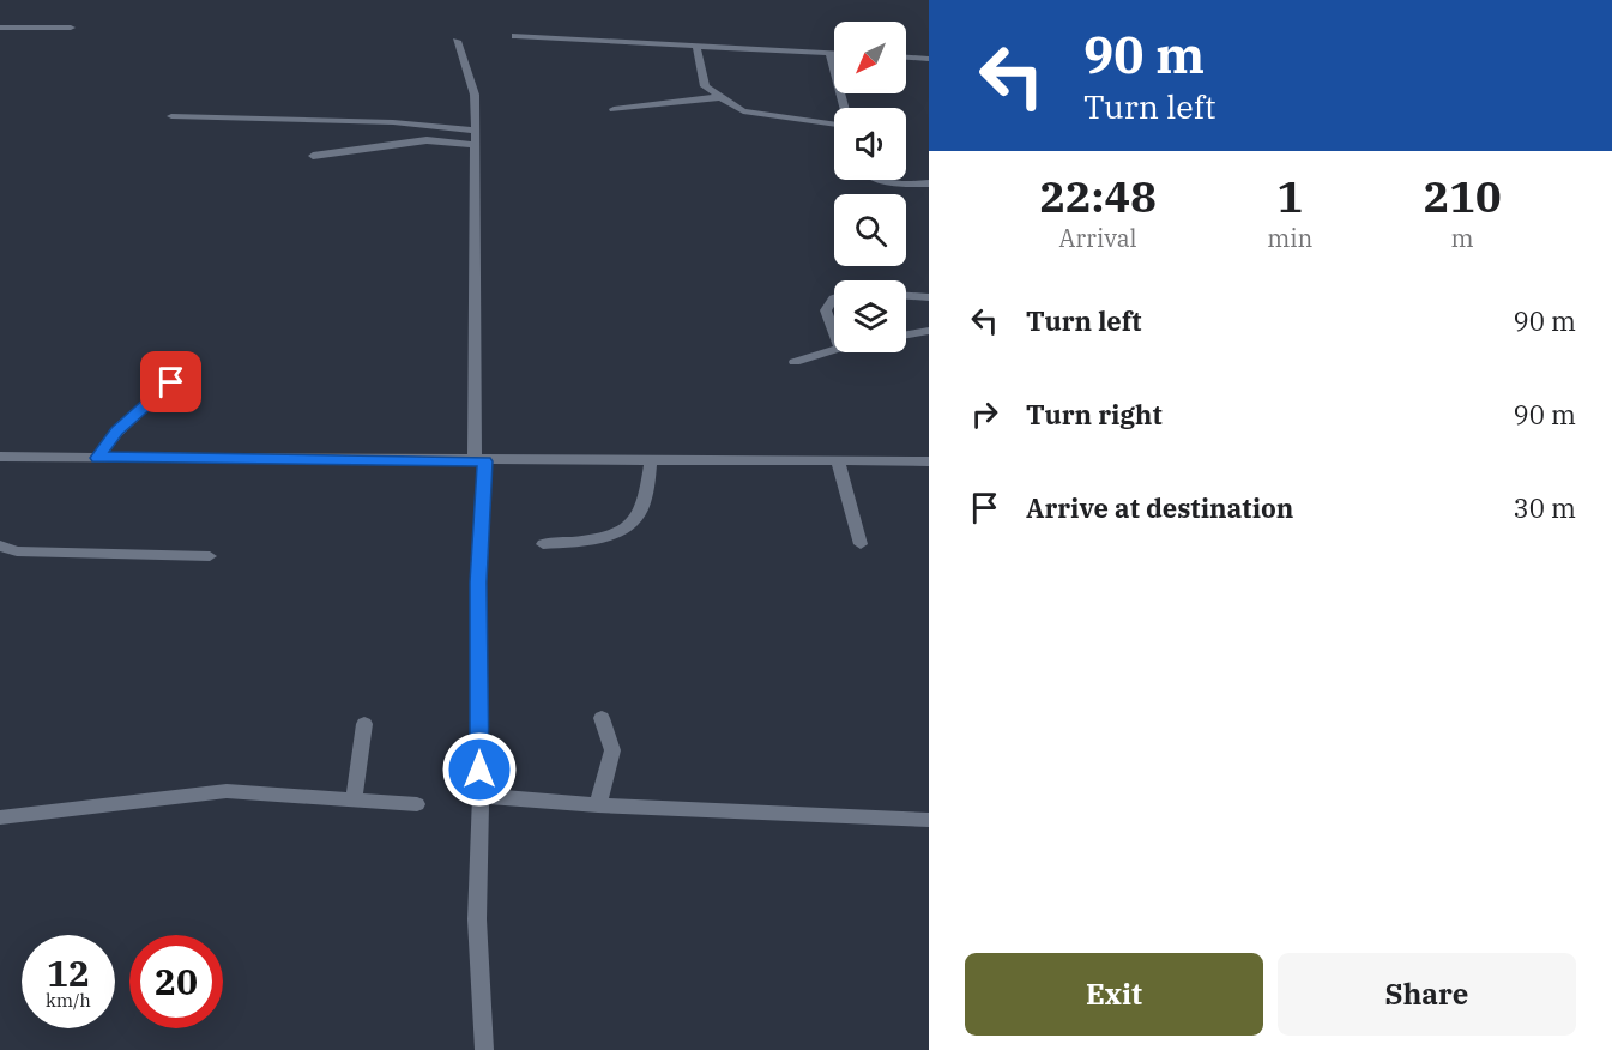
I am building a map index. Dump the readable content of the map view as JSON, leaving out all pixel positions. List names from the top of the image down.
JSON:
{
  "north": "bottom left",
  "page": {
    "turn": ["90 m", "Turn left"],
    "eta": [
      "22:48",
      "Arrival",
      "1",
      "min",
      "210",
      "m"
    ],
    "list": [
      {
        "name": "Turn left",
        "value": "90 m"
      },
      {
        "name": "Turn right",
        "value": "90 m"
      },
      {
        "name": "Arrive at destination",
        "value": "30 m"
      }
    ],
    "speed": "12 km/h",
    "limit": "20",
    "buttons": ["Exit", "Share"]
  }
}
